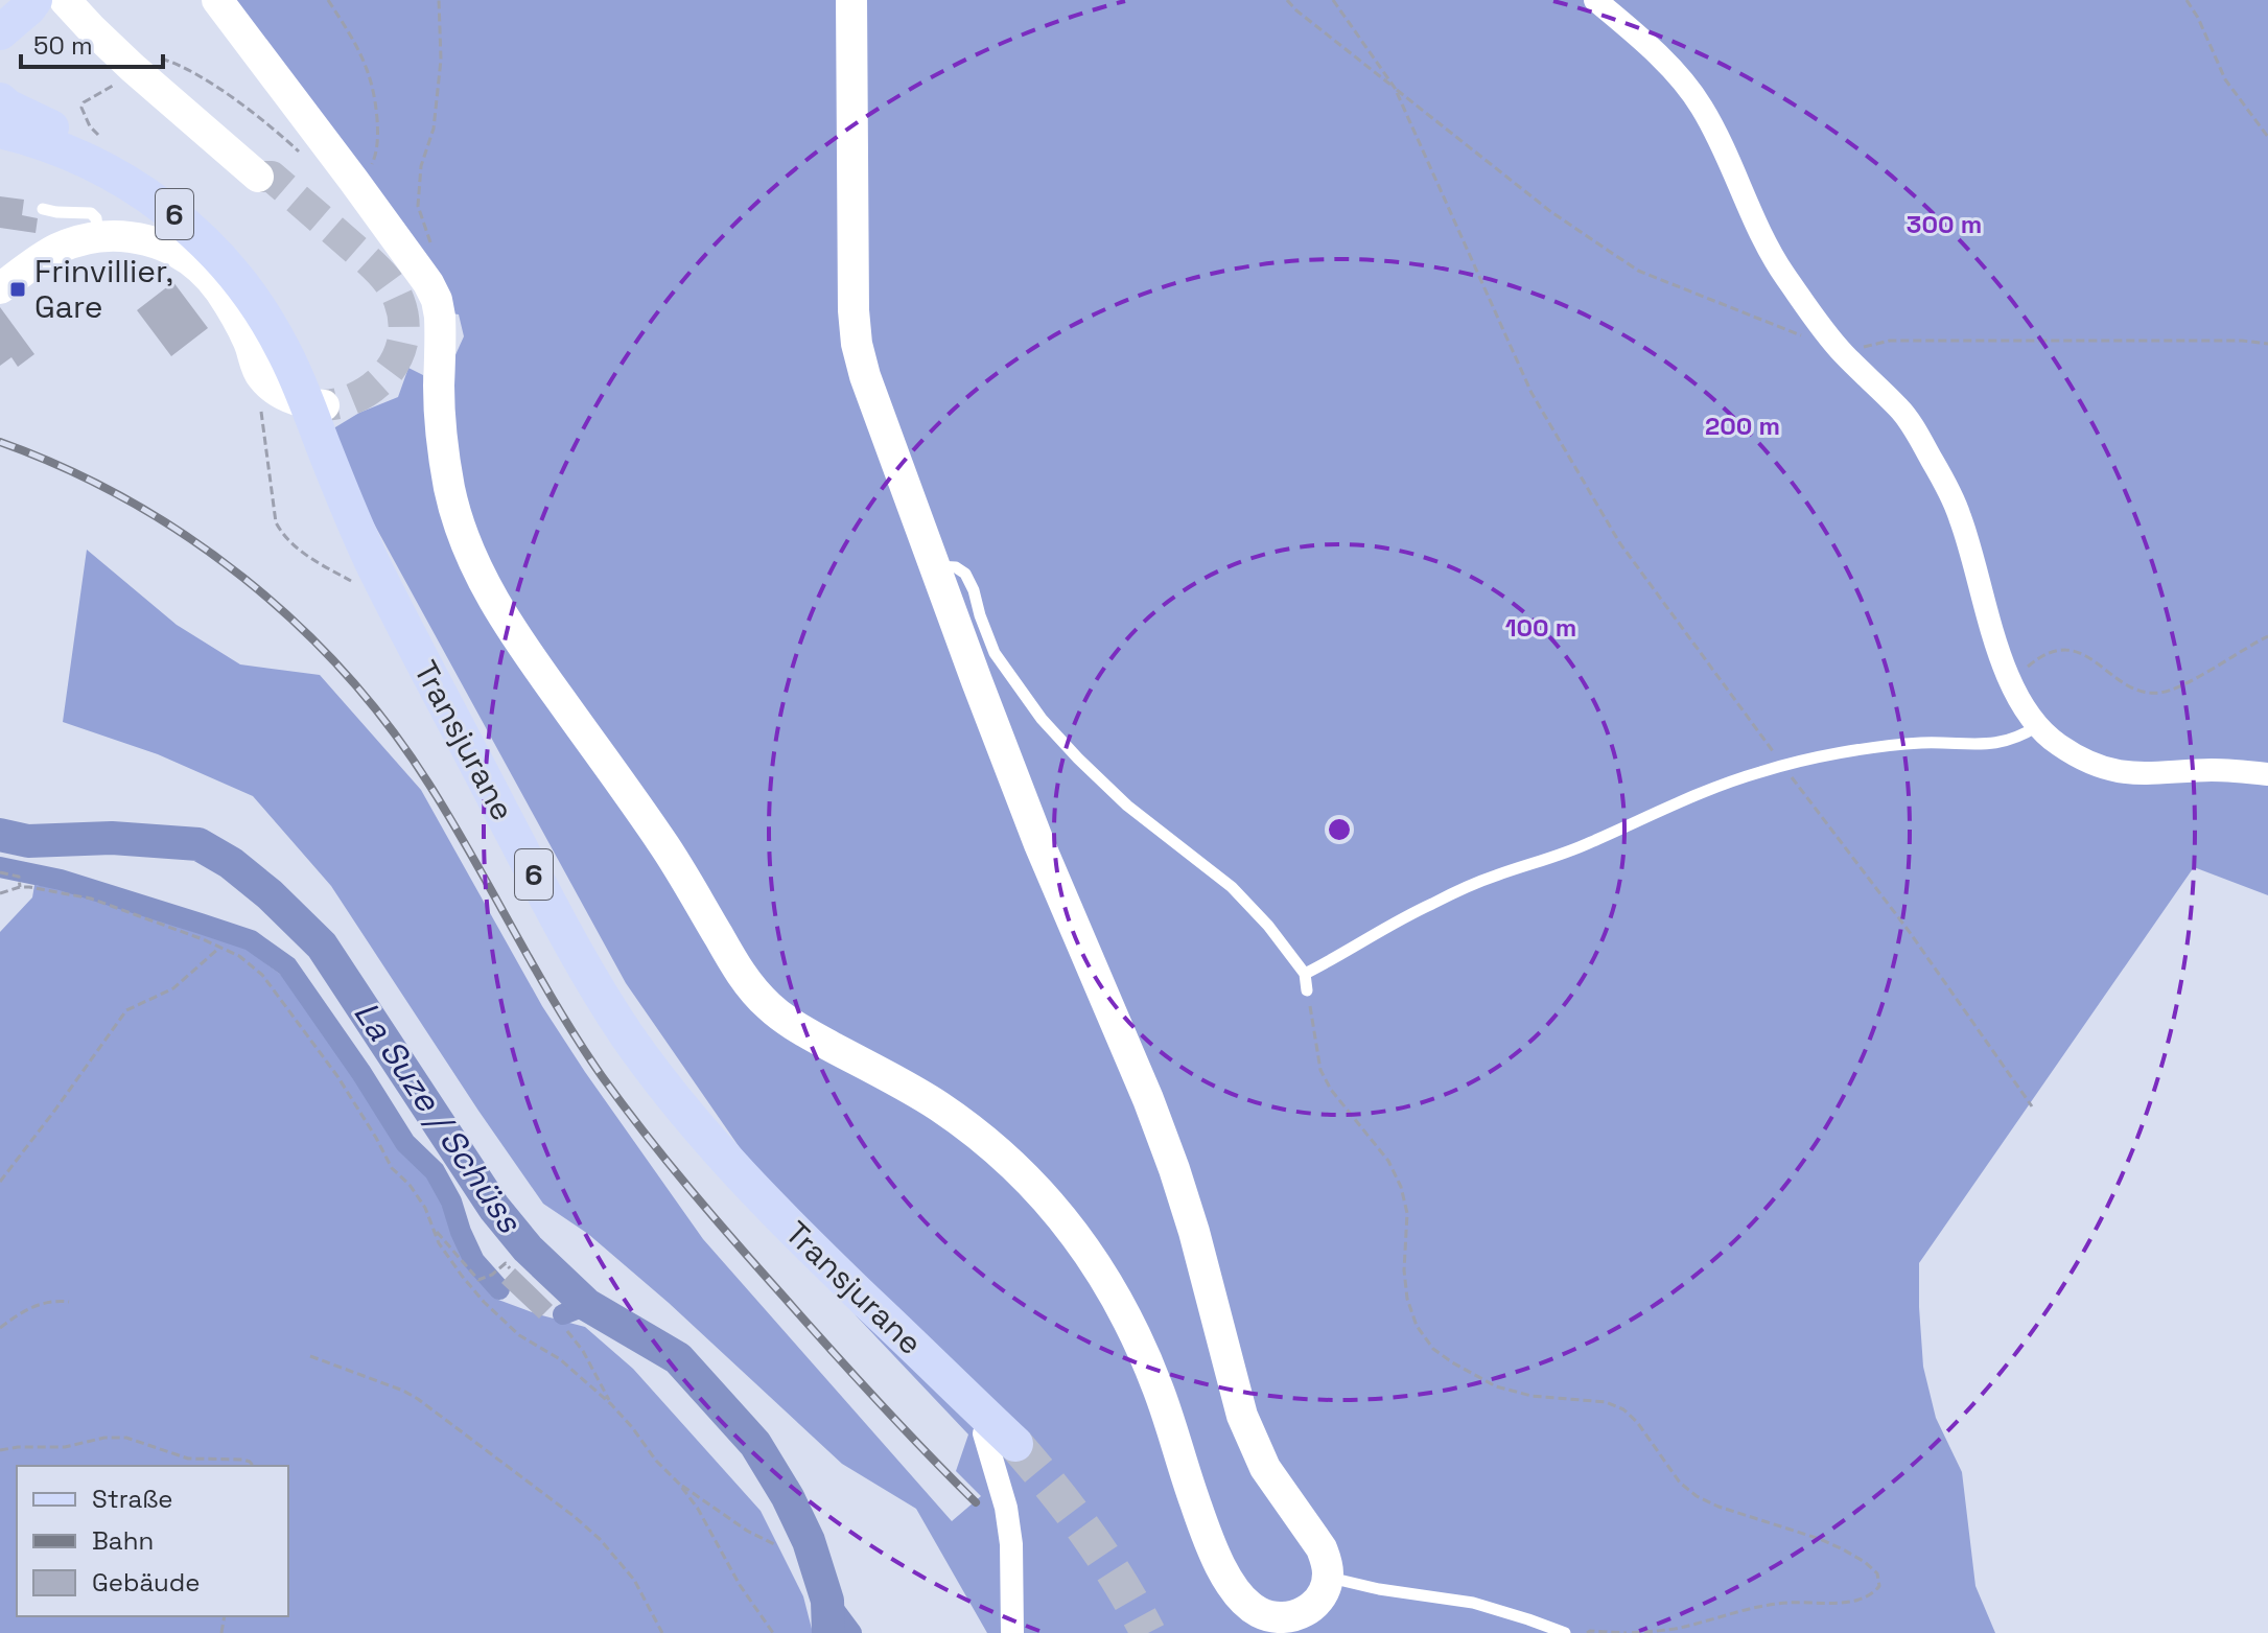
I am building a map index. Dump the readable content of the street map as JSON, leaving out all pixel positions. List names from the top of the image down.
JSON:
{
  "streets": {
    "main road": ["6", "Transjurane"]
  },
  "water": ["La Suze / Schüss"],
  "places": {
    "transit": ["Frinvillier, Gare"]
  },
  "legend": ["Straße", "Bahn", "Gebäude"],
  "scale_bar": "50 m",
  "rings": ["300 m", "200 m", "100 m"]
}
